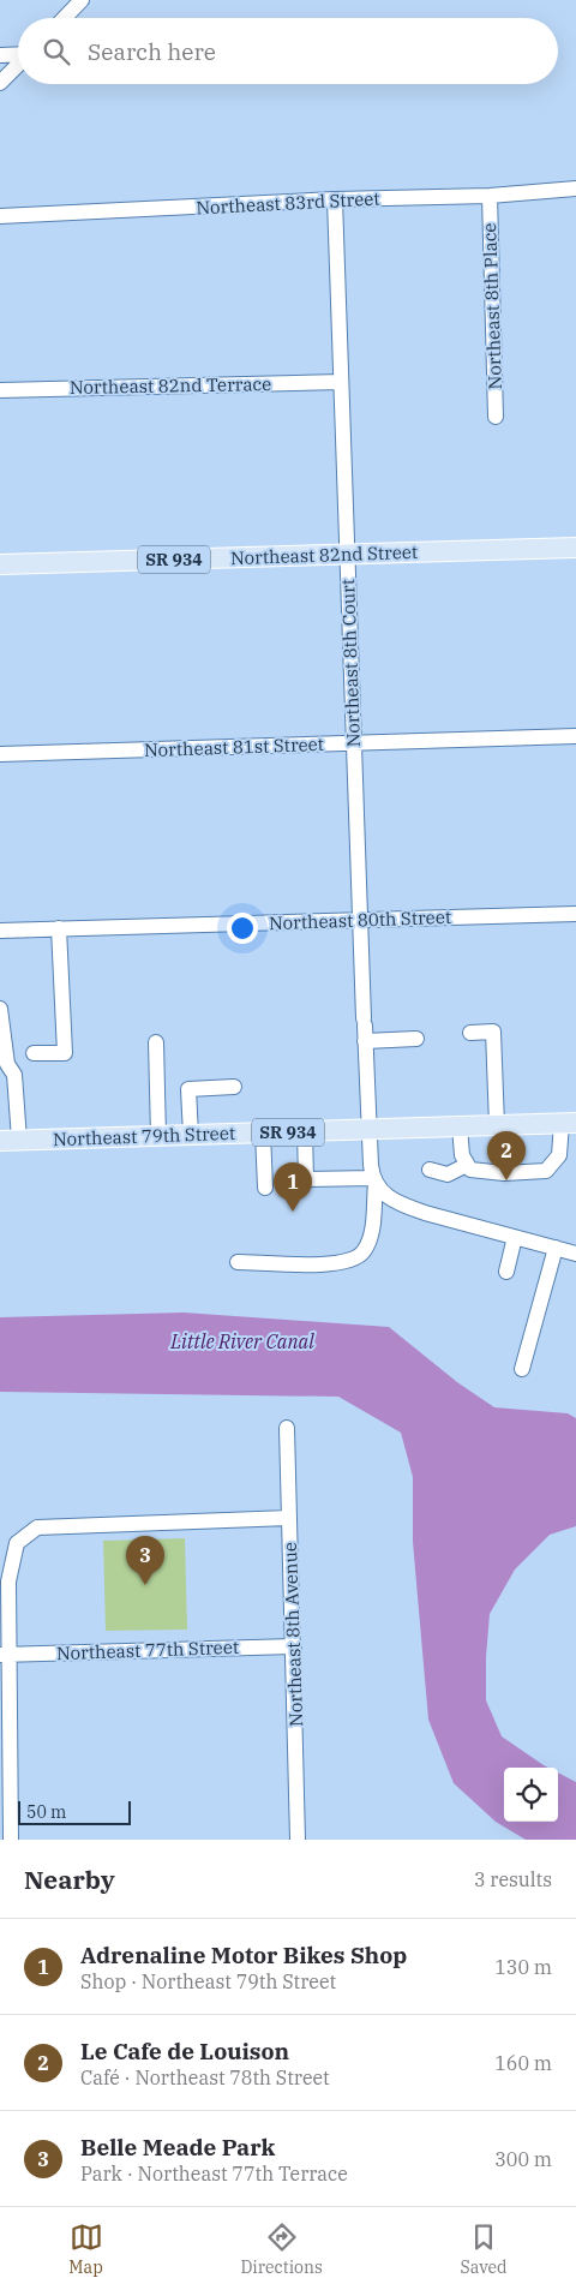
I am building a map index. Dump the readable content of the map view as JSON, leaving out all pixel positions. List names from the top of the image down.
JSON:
{
  "streets": {
    "main road": ["Northeast 82nd Street", "SR 934", "Northeast 79th Street"],
    "street": [
      "Northeast 83rd Street",
      "Northeast 8th Place",
      "Northeast 82nd Terrace",
      "Northeast 8th Court",
      "Northeast 81st Street",
      "Northeast 80th Street",
      "Northeast 8th Avenue",
      "Northeast 77th Street"
    ]
  },
  "crossings": [
    ["Northeast 83rd Street", "Northeast 8th Place"],
    ["Northeast 83rd Street", "Northeast 8th Court"],
    ["Northeast 82nd Terrace", "Northeast 8th Court"],
    ["Northeast 82nd Street", "Northeast 8th Court"],
    ["Northeast 8th Court", "Northeast 81st Street"],
    ["Northeast 8th Court", "Northeast 80th Street"],
    ["Northeast 8th Court", "Northeast 79th Street"],
    ["Northeast 8th Avenue", "Northeast 77th Street"]
  ],
  "water": ["Little River Canal"],
  "scale_bar": "50 m",
  "page": {
    "search": "Search here",
    "pins": ["2", "1", "3"],
    "scale": "50 m",
    "heading": ["Nearby", "3 results"],
    "list": [
      {
        "mark": "1",
        "name": "Adrenaline Motor Bikes Shop",
        "note": "Shop · Northeast 79th Street",
        "value": "130 m"
      },
      {
        "mark": "2",
        "name": "Le Cafe de Louison",
        "note": "Café · Northeast 78th Street",
        "value": "160 m"
      },
      {
        "mark": "3",
        "name": "Belle Meade Park",
        "note": "Park · Northeast 77th Terrace",
        "value": "300 m"
      }
    ],
    "nav": ["Map", "Directions", "Saved"]
  }
}
